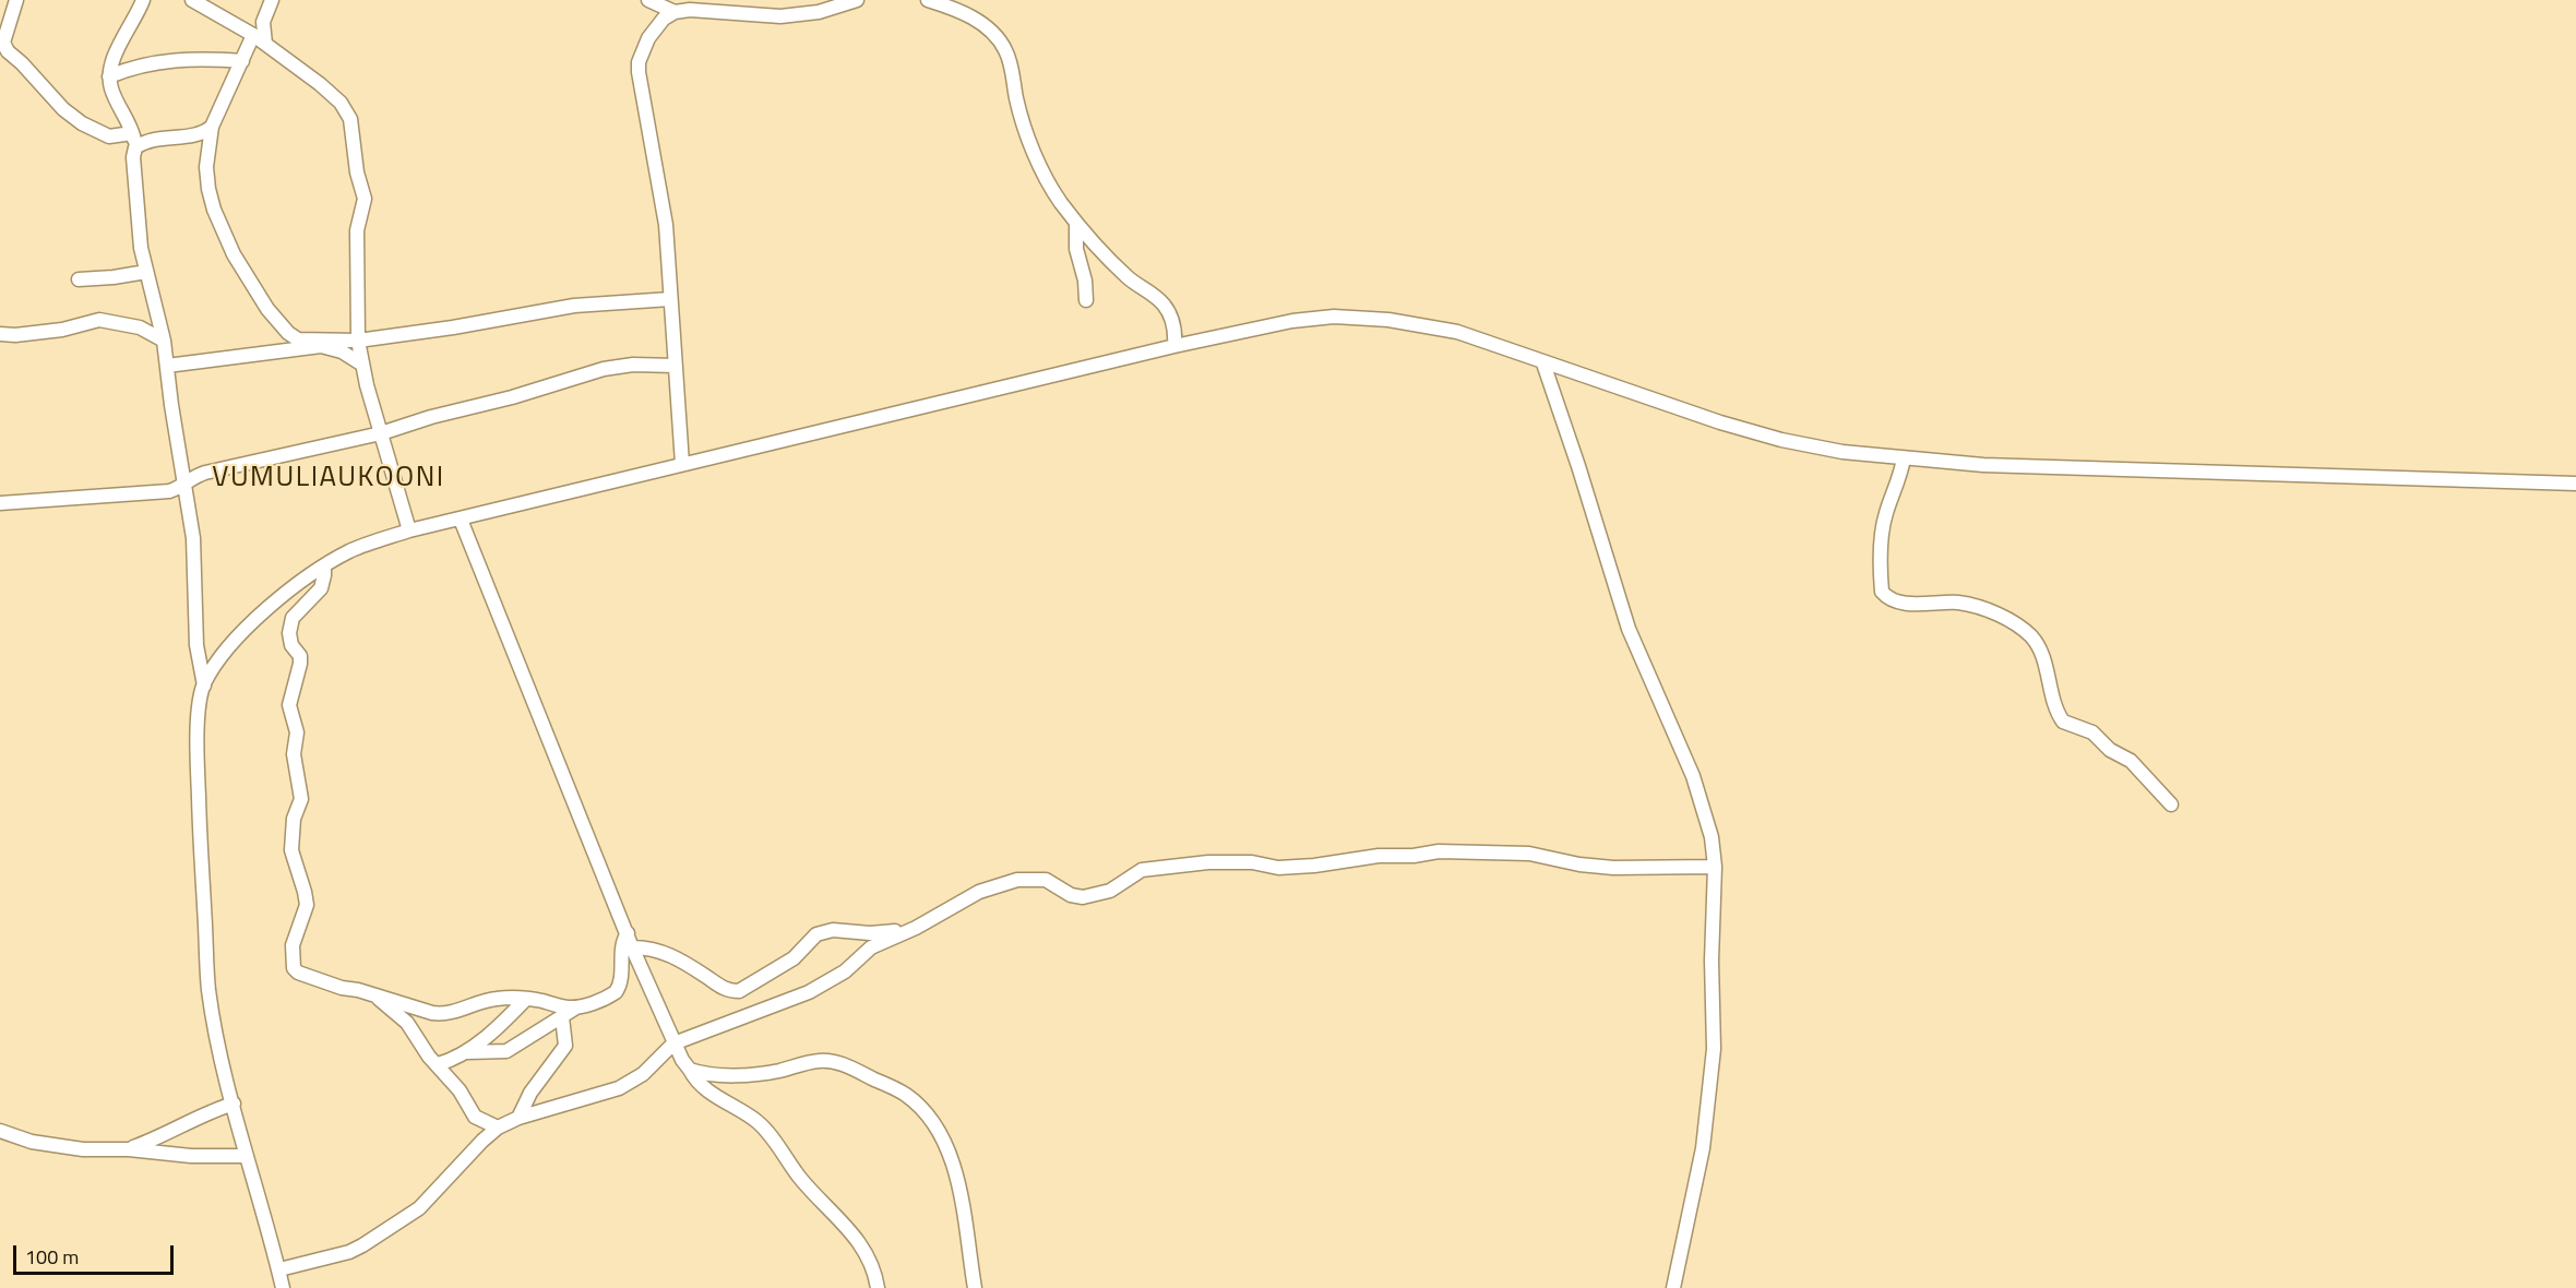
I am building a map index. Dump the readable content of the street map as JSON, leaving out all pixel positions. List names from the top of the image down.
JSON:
{
  "districts": ["VUMULIAUKOONI"],
  "scale_bar": "100 m"
}
